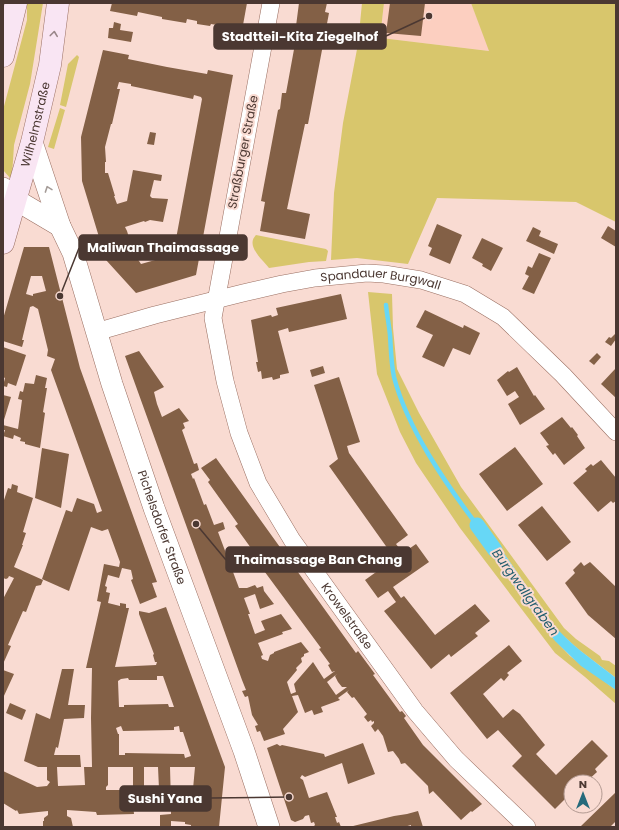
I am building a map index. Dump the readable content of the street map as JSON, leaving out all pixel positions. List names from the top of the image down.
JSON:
{
  "streets": {
    "main road": ["Wilhelmstraße"],
    "street": [
      "Straßburger Straße",
      "Spandauer Burgwall",
      "Pichelsdorfer Straße",
      "Krowelstraße"
    ]
  },
  "crossings": [
    ["Wilhelmstraße", "Pichelsdorfer Straße"],
    ["Straßburger Straße", "Spandauer Burgwall"],
    ["Straßburger Straße", "Krowelstraße"],
    ["Spandauer Burgwall", "Pichelsdorfer Straße"],
    ["Spandauer Burgwall", "Krowelstraße"]
  ],
  "water": ["Burgwallgraben"],
  "places": [
    "Stadtteil-Kita Ziegelhof",
    "Maliwan Thaimassage",
    "Thaimassage Ban Chang",
    "Sushi Yana"
  ],
  "north": "top"
}
